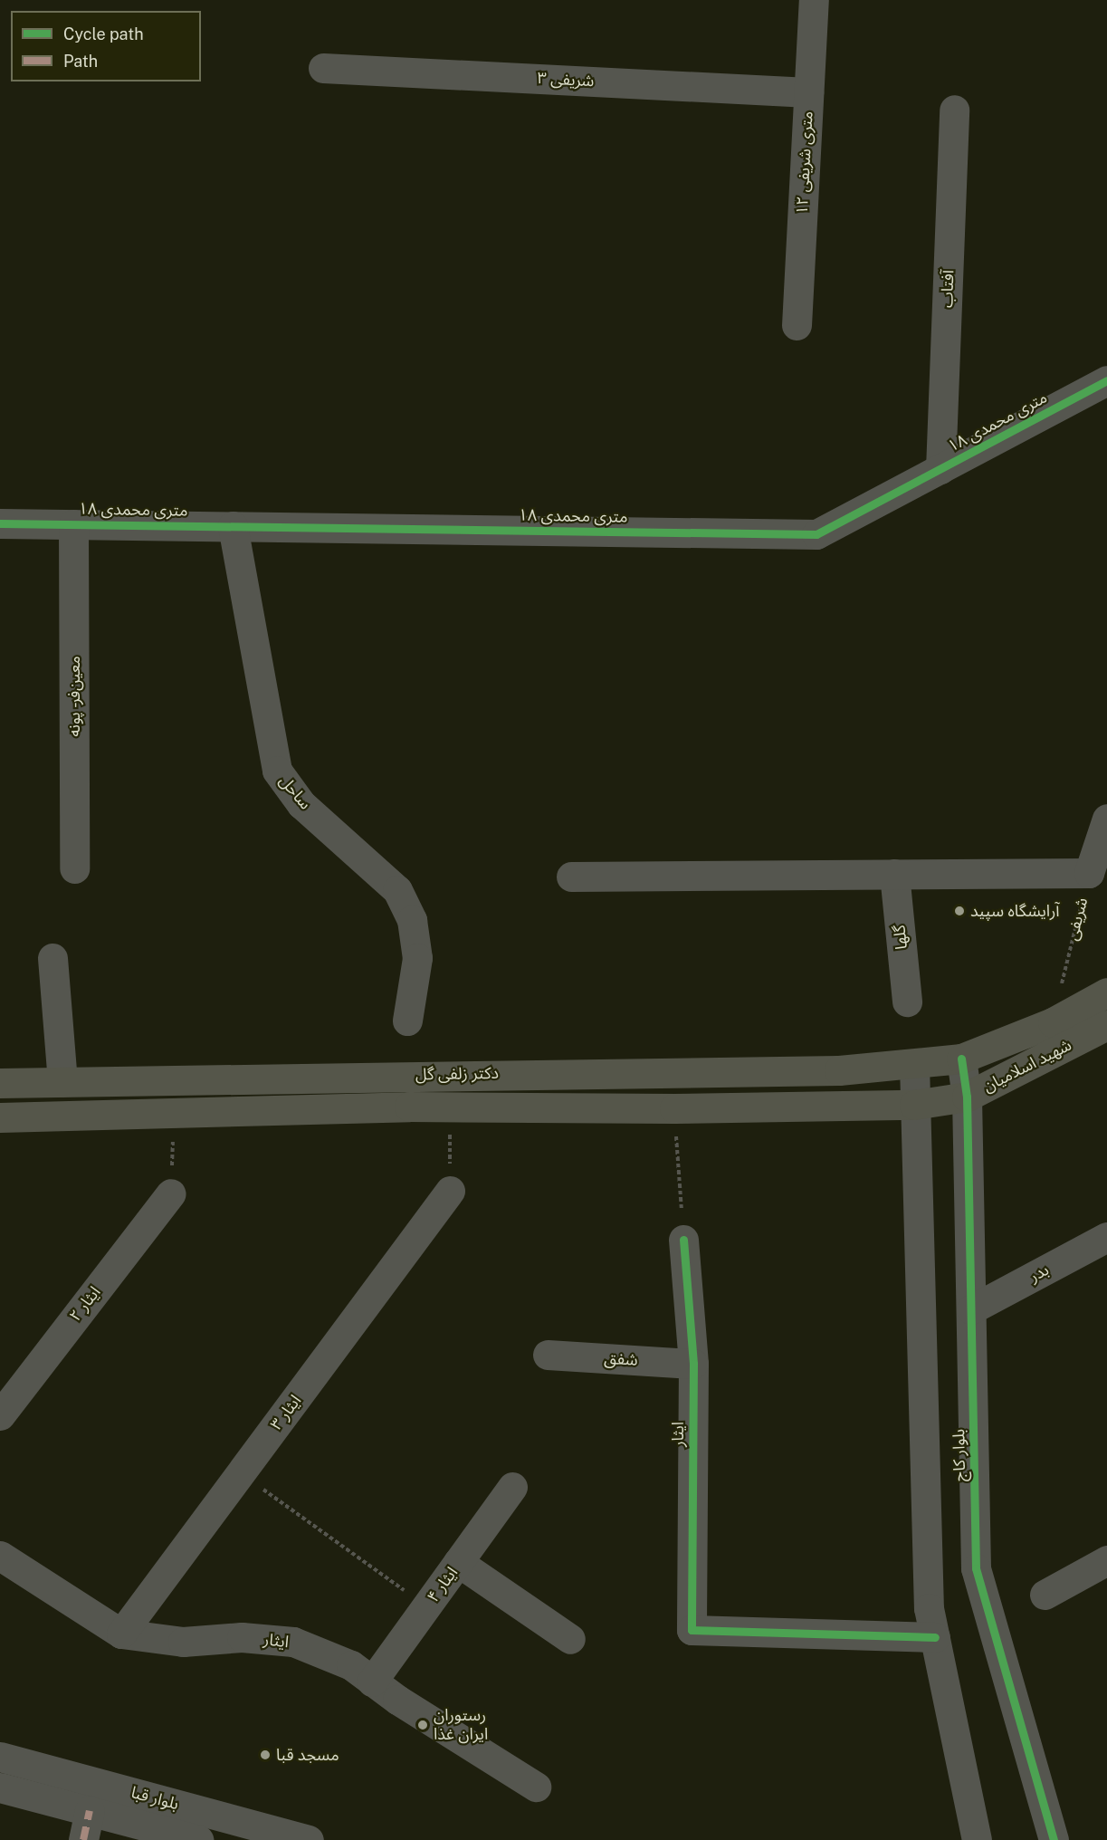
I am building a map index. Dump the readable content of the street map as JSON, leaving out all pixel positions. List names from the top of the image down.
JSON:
{
  "streets": {
    "main road": ["شهید اسلامیان", "دکتر زلفی گل"],
    "street": [
      "شریفی ۳",
      "۱۲ متری شریفی",
      "آفتاب",
      "۱۸ متری محمدی",
      "معین‌فر- پونه",
      "ساحل",
      "گلها",
      "بدر",
      "ایثار ۲",
      "شفق",
      "ایثار ۳",
      "ایثار",
      "بلوار کاج",
      "ایثار ۴",
      "بلوار قبا"
    ],
    "path": ["شریفی"]
  },
  "crossings": [
    ["شریفی ۳", "۱۲ متری شریفی"],
    ["آفتاب", "۱۸ متری محمدی"],
    ["۱۸ متری محمدی", "معین‌فر- پونه"],
    ["۱۸ متری محمدی", "ساحل"],
    ["شریفی", "شهید اسلامیان"],
    ["شهید اسلامیان", "دکتر زلفی گل"],
    ["شهید اسلامیان", "بلوار کاج"],
    ["بدر", "بلوار کاج"],
    ["شفق", "ایثار"],
    ["ایثار ۳", "ایثار"],
    ["ایثار", "ایثار ۴"]
  ],
  "places": ["آرایشگاه سپید", "رستوران ایران غذا", "مسجد قبا"],
  "legend": ["Cycle path", "Path"]
}
